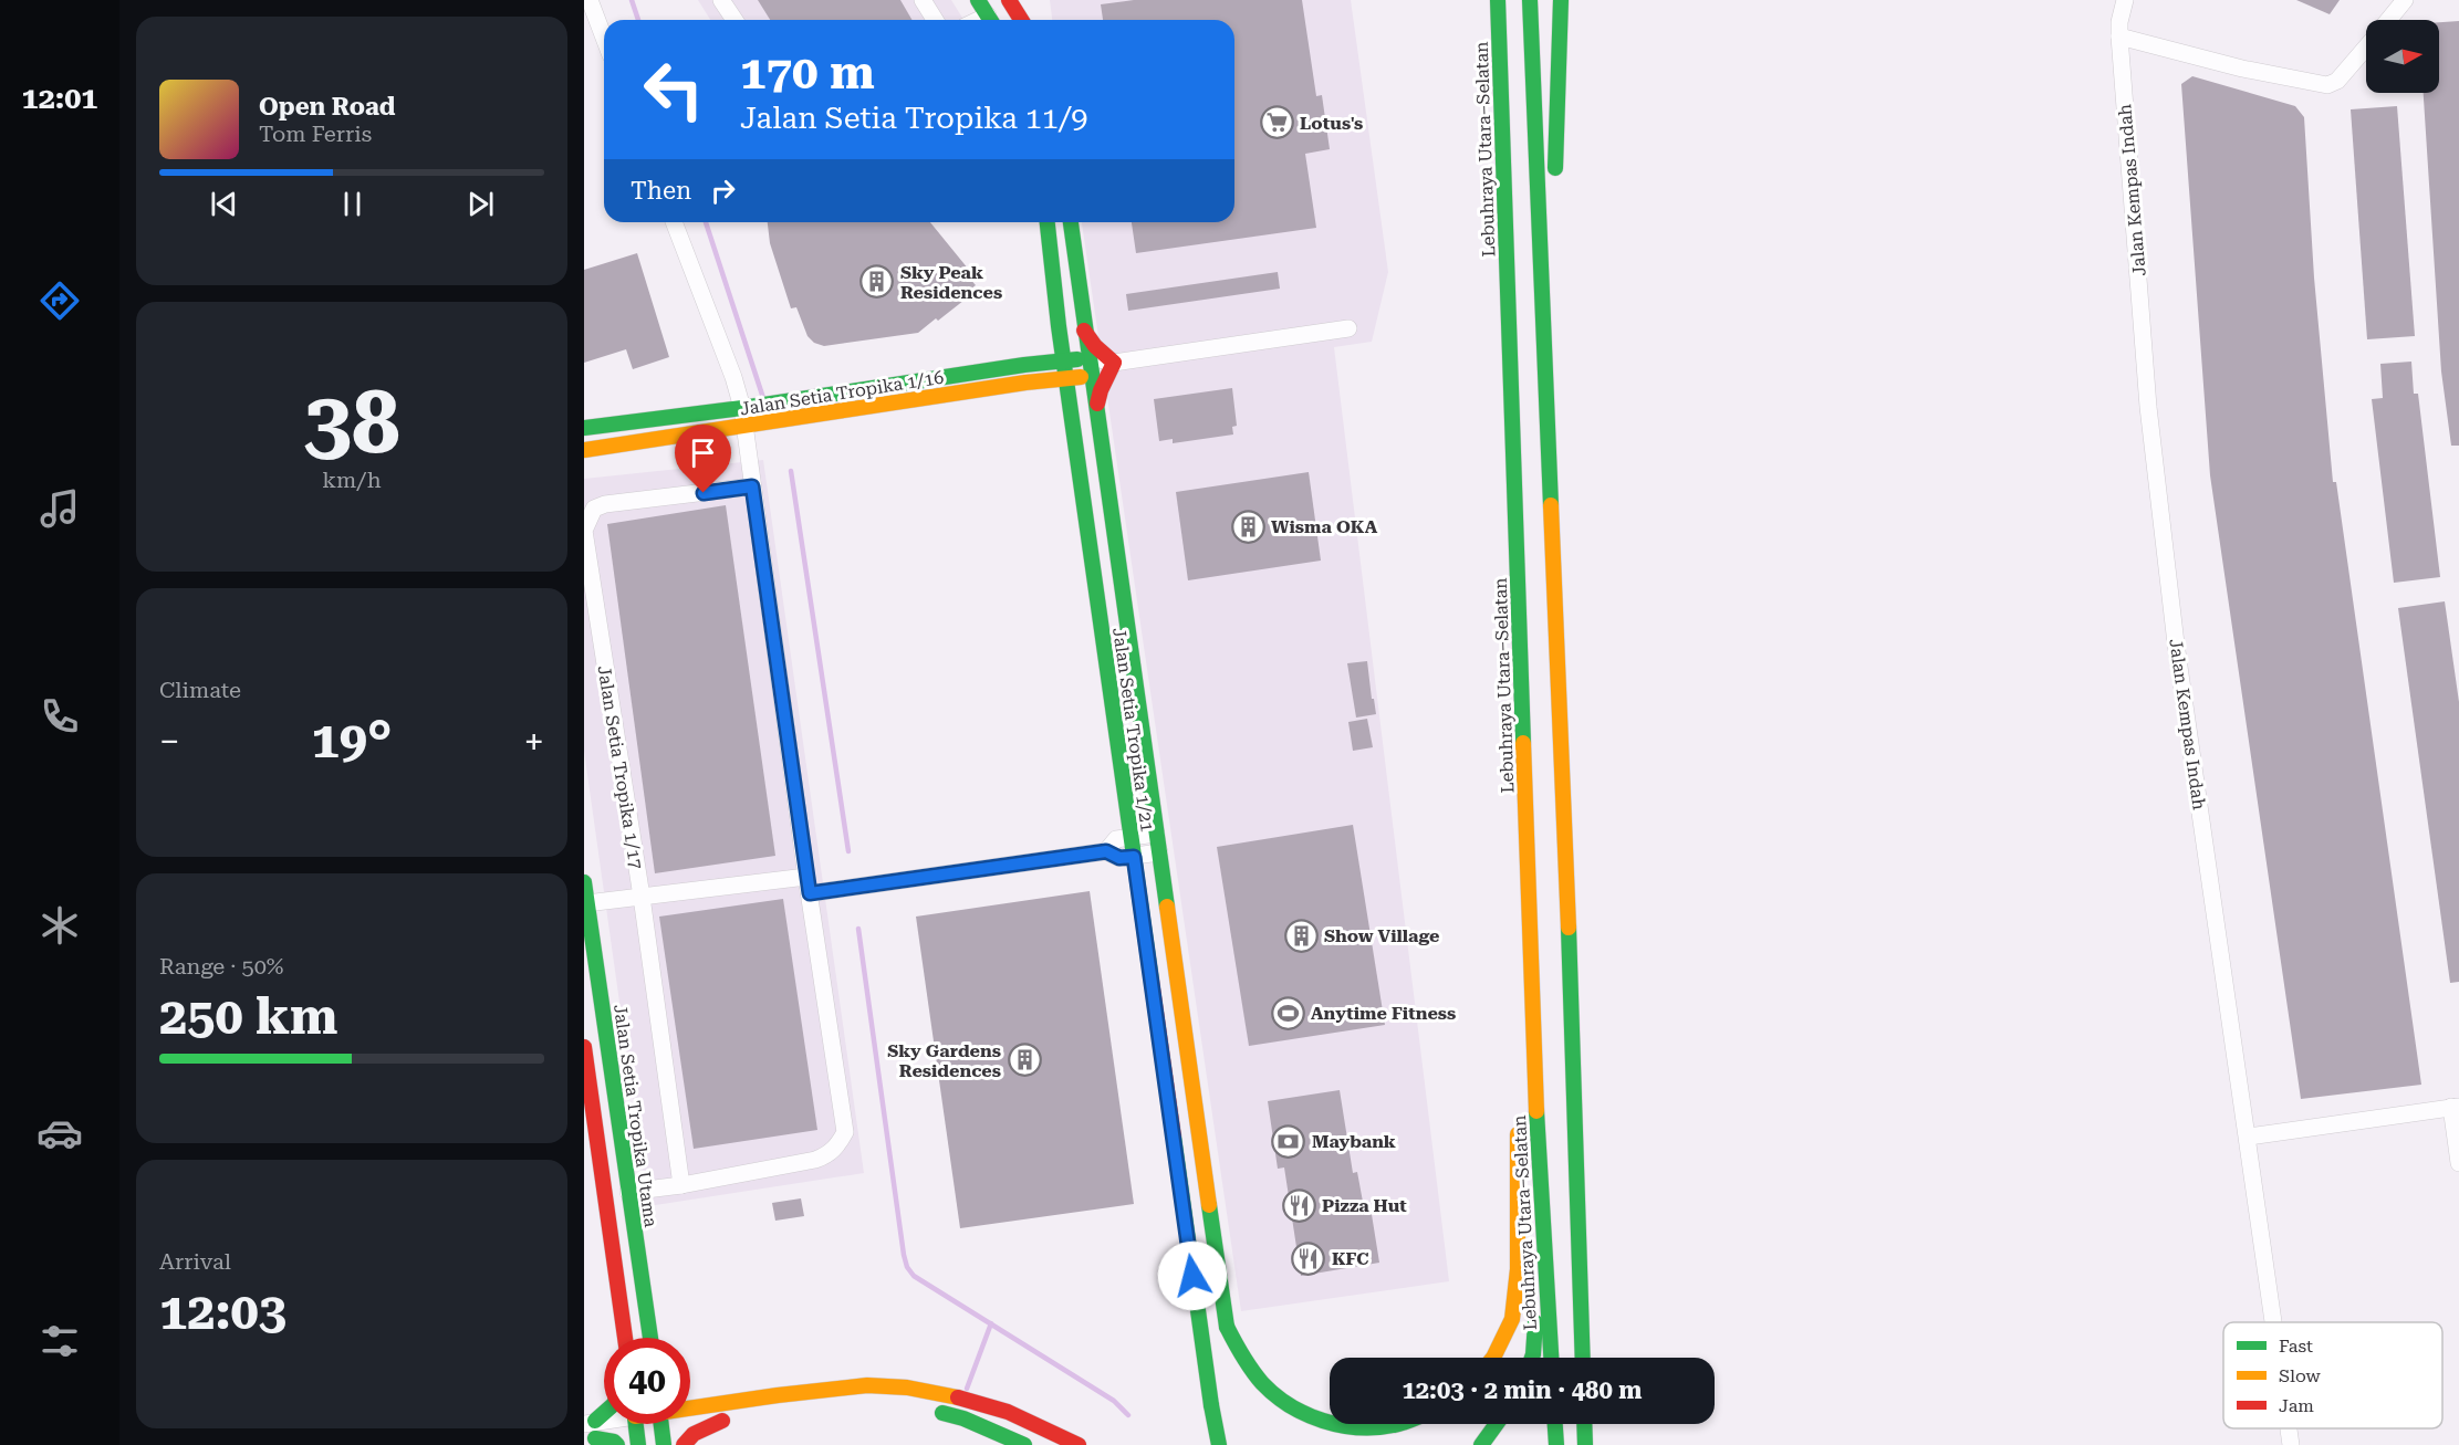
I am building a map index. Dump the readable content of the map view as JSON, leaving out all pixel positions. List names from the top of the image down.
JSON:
{
  "streets": {
    "main road": [
      "Lebuhraya Utara–Selatan",
      "Jalan Setia Tropika 1/16",
      "Jalan Setia Tropika 1/21",
      "Jalan Setia Tropika Utama"
    ],
    "street": ["Jalan Kempas Indah", "Jalan Setia Tropika 1/17"]
  },
  "crossings": [
    ["Jalan Setia Tropika 1/16", "Jalan Setia Tropika 1/21"]
  ],
  "places": {
    "supermarket": ["Lotus's"],
    "building": [
      "Sky Peak Residences",
      "Wisma OKA",
      "Show Village",
      "Sky Gardens Residences"
    ],
    "sports": ["Anytime Fitness"],
    "bank": ["Maybank"],
    "restaurant": ["Pizza Hut", "KFC"]
  },
  "legend": ["Fast", "Slow", "Jam"],
  "north": "right",
  "page": {
    "tabs": "12:01",
    "turn": ["170 m", "Jalan Setia Tropika 11/9"],
    "song": ["Open Road", "Tom Ferris"],
    "then": "Then",
    "tile": [
      ["38", "km/h"],
      "Climate",
      ["Range · 50%", "250 km"],
      ["Arrival", "12:03"]
    ],
    "heat": ["−", "19°", "+"],
    "limit": "40",
    "trip": "12:03 · 2 min · 480 m"
  }
}
